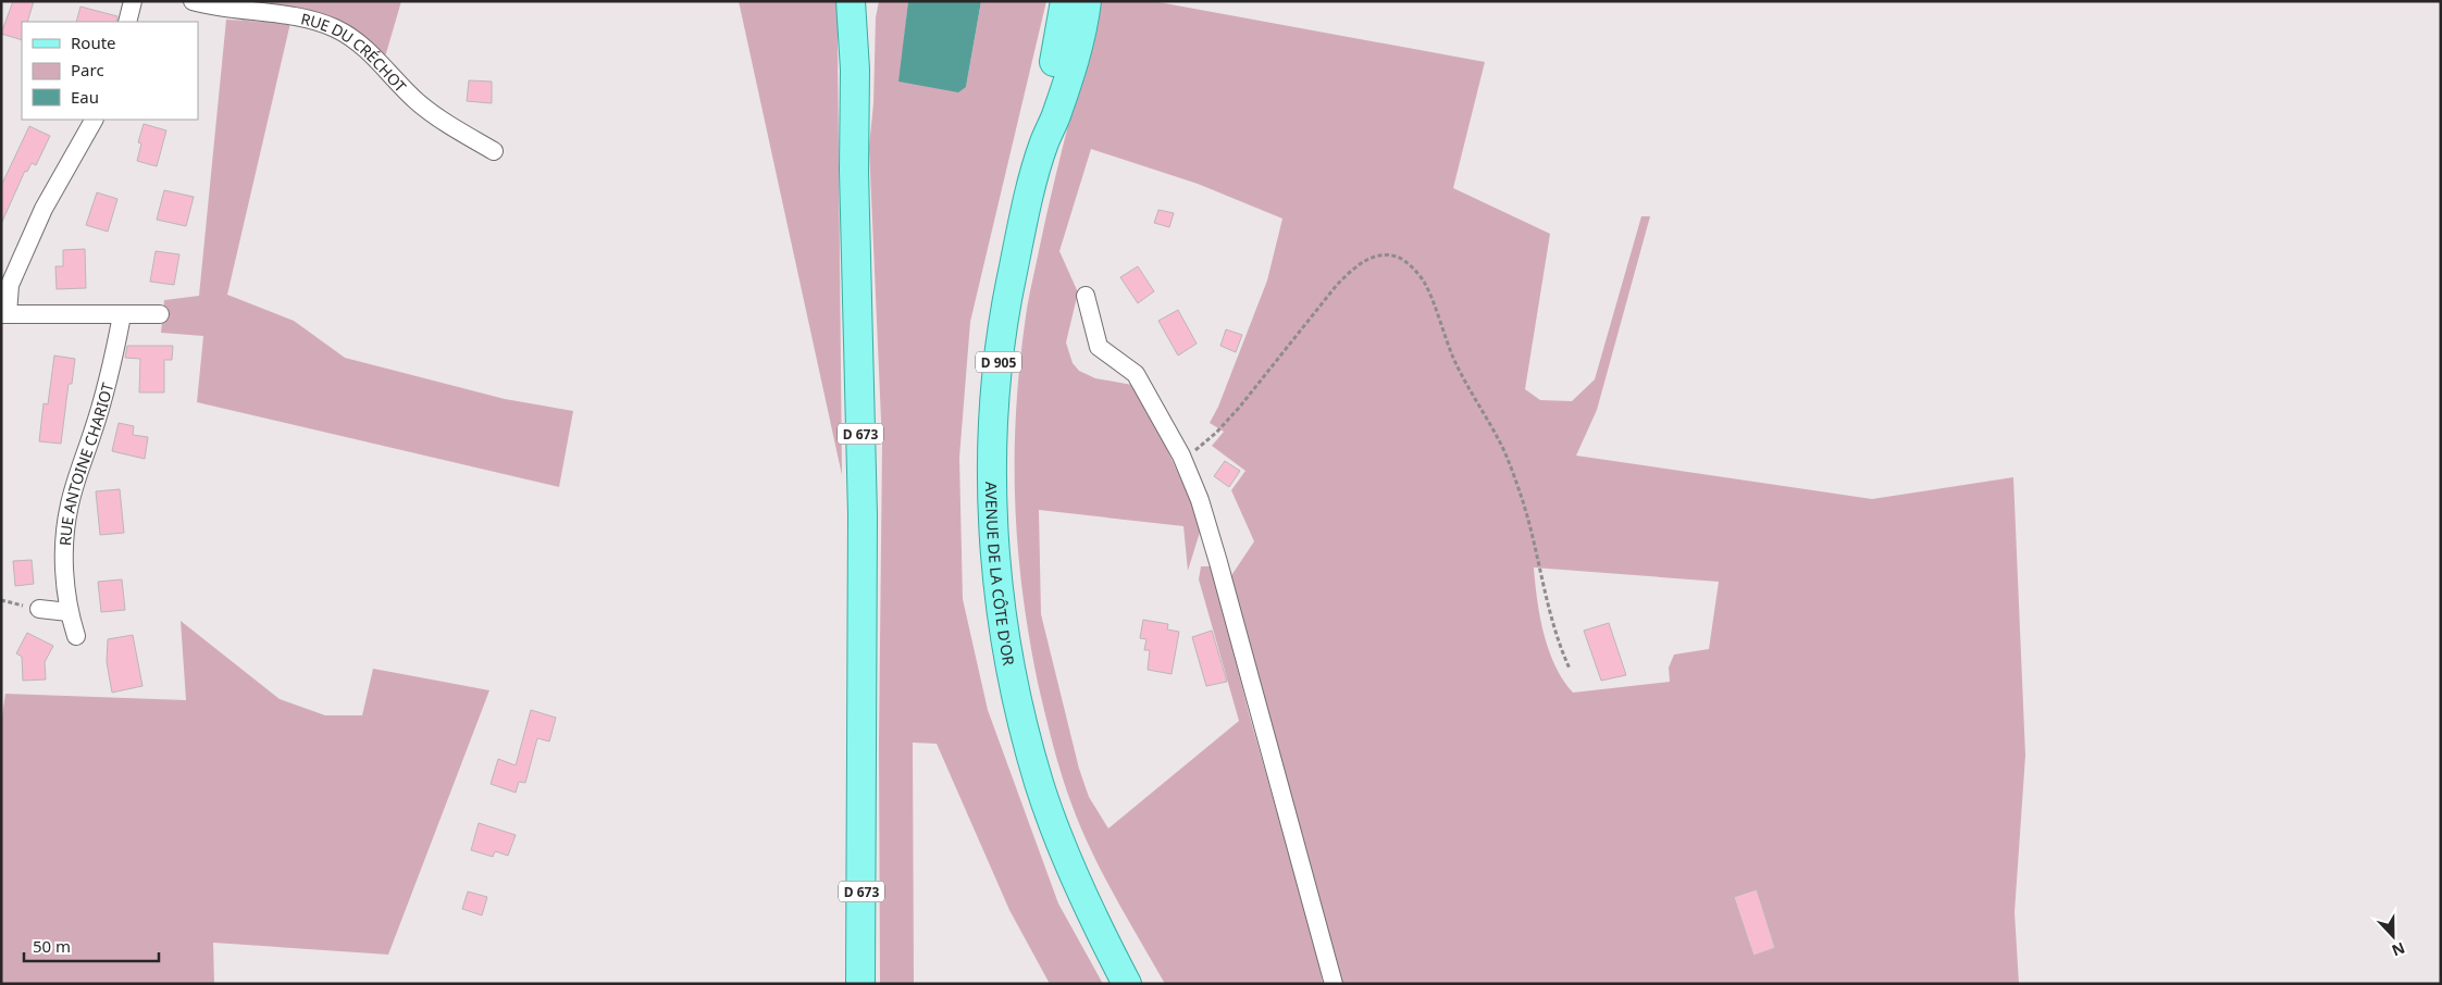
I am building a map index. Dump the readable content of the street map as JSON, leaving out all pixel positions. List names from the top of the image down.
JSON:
{
  "streets": {
    "main road": ["D 905", "D 673", "AVENUE DE LA CÔTE D'OR"],
    "street": ["RUE DU CRÉCHOT", "RUE ANTOINE CHARIOT"]
  },
  "legend": ["Route", "Parc", "Eau"],
  "scale_bar": "50 m",
  "north": "bottom"
}
